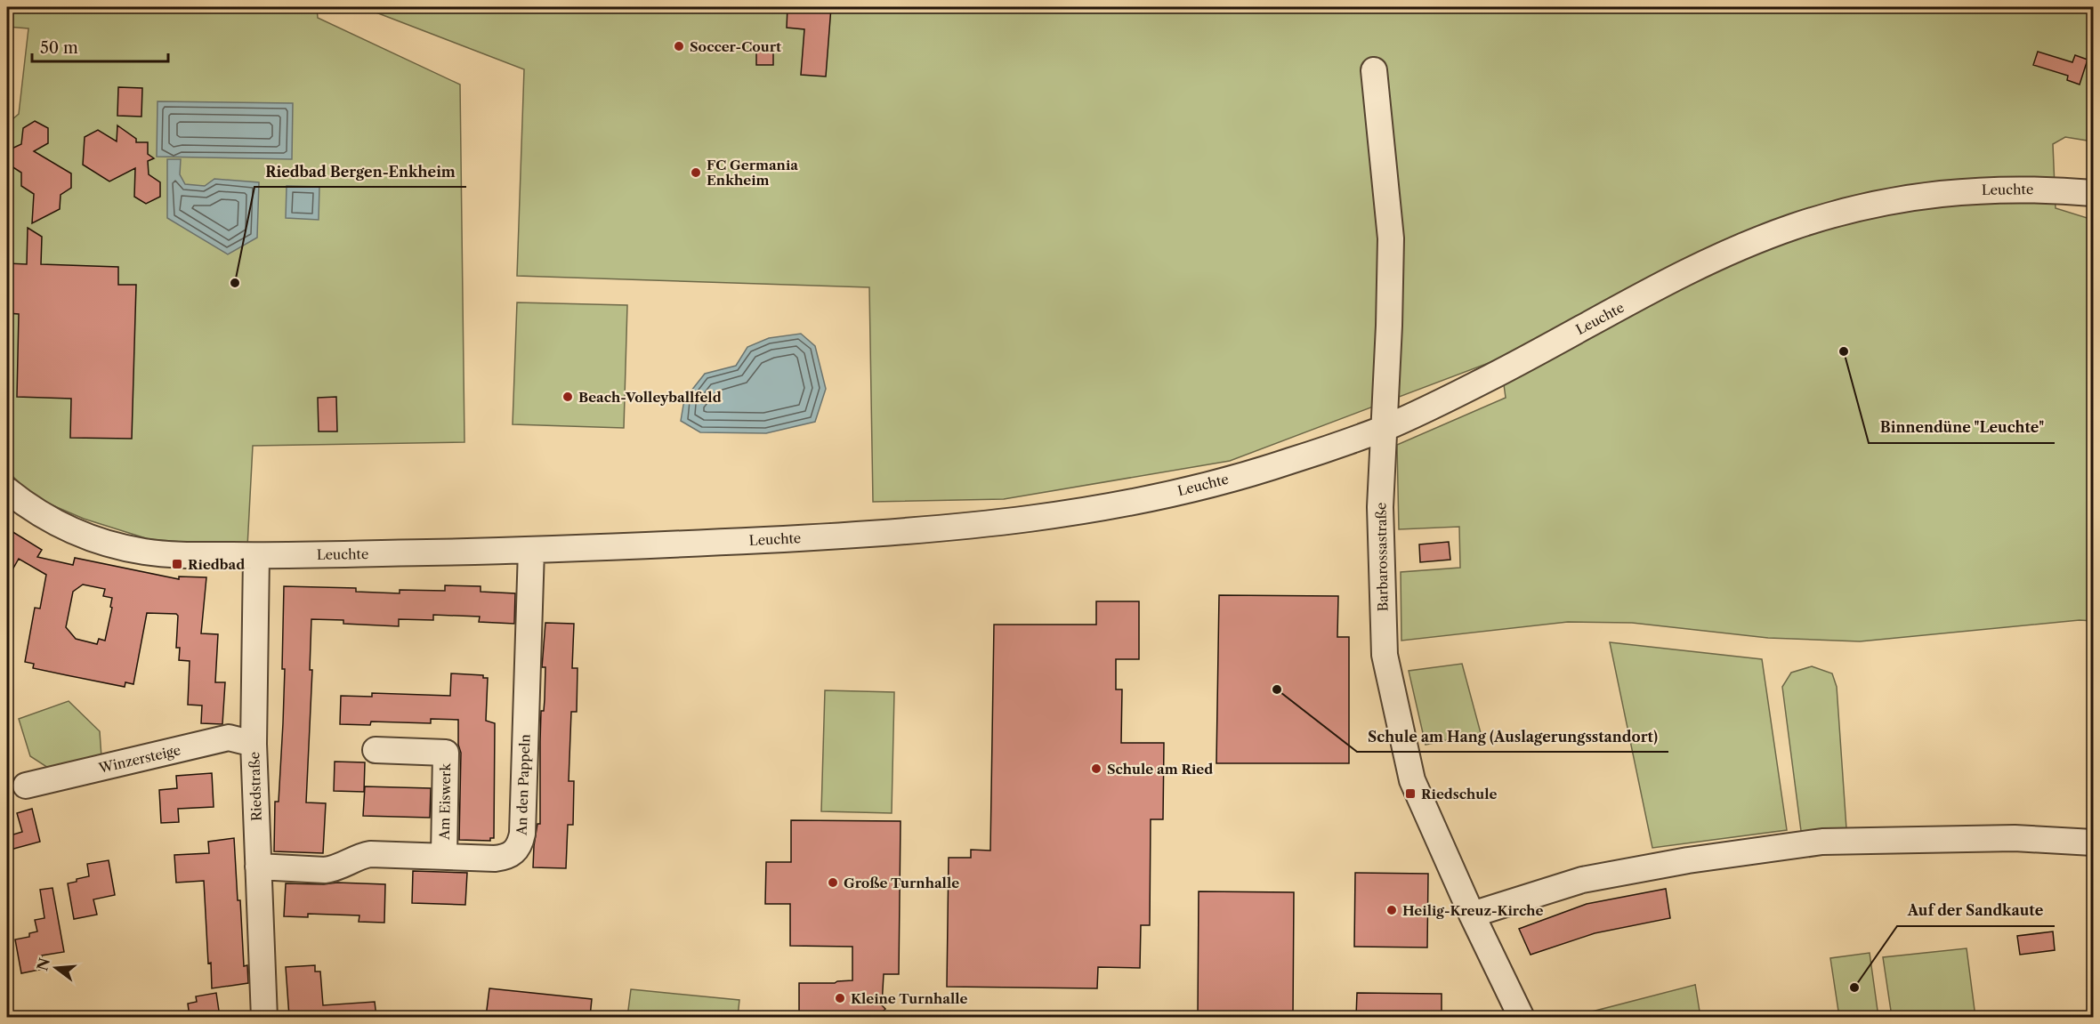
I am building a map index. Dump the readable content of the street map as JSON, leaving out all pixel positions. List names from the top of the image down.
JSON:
{
  "streets": {
    "street": [
      "Leuchte",
      "Barbarossastraße",
      "Winzersteige",
      "An den Pappeln",
      "Riedstraße",
      "Am Eiswerk"
    ]
  },
  "crossings": [
    ["Leuchte", "Barbarossastraße"],
    ["Leuchte", "An den Pappeln"],
    ["Leuchte", "Riedstraße"],
    ["Winzersteige", "Riedstraße"],
    ["An den Pappeln", "Riedstraße"],
    ["An den Pappeln", "Am Eiswerk"]
  ],
  "places": {
    "other": [
      "Soccer-Court",
      "FC Germania Enkheim",
      "Riedbad Bergen-Enkheim",
      "Binnendüne \"Leuchte\"",
      "Beach-Volleyballfeld",
      "Schule am Hang (Auslagerungsstandort)",
      "Schule am Ried",
      "Große Turnhalle",
      "Heilig-Kreuz-Kirche",
      "Auf der Sandkaute",
      "Kleine Turnhalle"
    ],
    "transit": ["Riedbad", "Riedschule"]
  },
  "scale_bar": "50 m",
  "north": "left"
}
